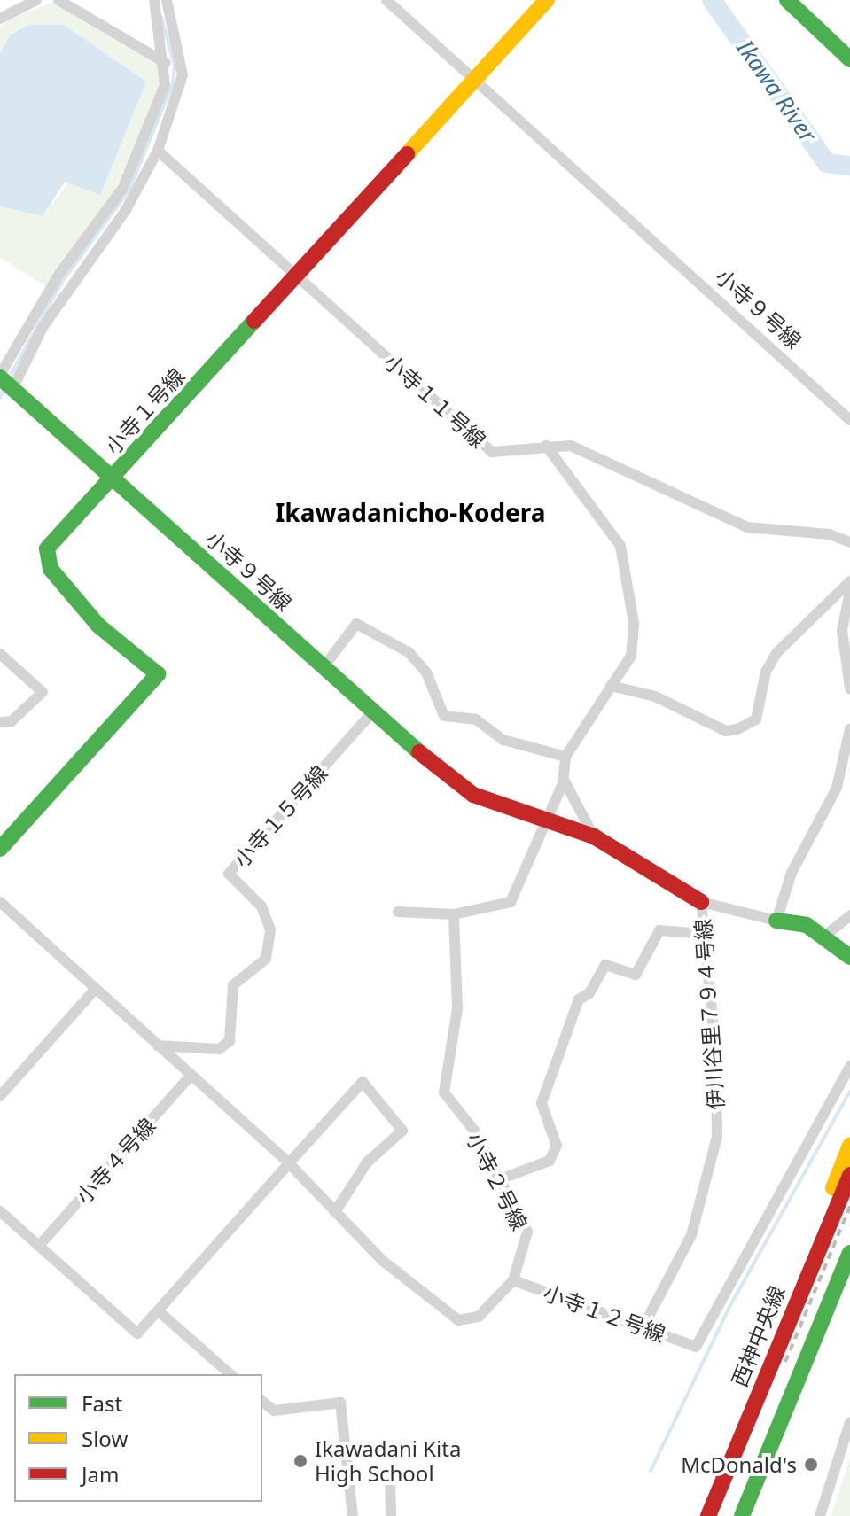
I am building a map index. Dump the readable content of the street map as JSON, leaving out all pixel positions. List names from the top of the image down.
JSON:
{
  "streets": {
    "street": [
      "小寺９号線",
      "小寺１１号線",
      "小寺１号線",
      "小寺１５号線",
      "伊川谷里７９４号線",
      "小寺４号線",
      "小寺２号線",
      "小寺１２号線",
      "西神中央線"
    ]
  },
  "crossings": [
    ["小寺９号線", "小寺１号線"],
    ["小寺９号線", "小寺１５号線"],
    ["小寺９号線", "伊川谷里７９４号線"],
    ["小寺１１号線", "小寺１号線"],
    ["小寺１５号線", "小寺２号線"],
    ["伊川谷里７９４号線", "小寺１２号線"],
    ["小寺４号線", "小寺２号線"],
    ["小寺２号線", "小寺１２号線"]
  ],
  "districts": ["Ikawadanicho-Kodera"],
  "water": ["Ikawa River"],
  "places": ["Ikawadani Kita High School", "McDonald's"],
  "legend": ["Fast", "Slow", "Jam"]
}
